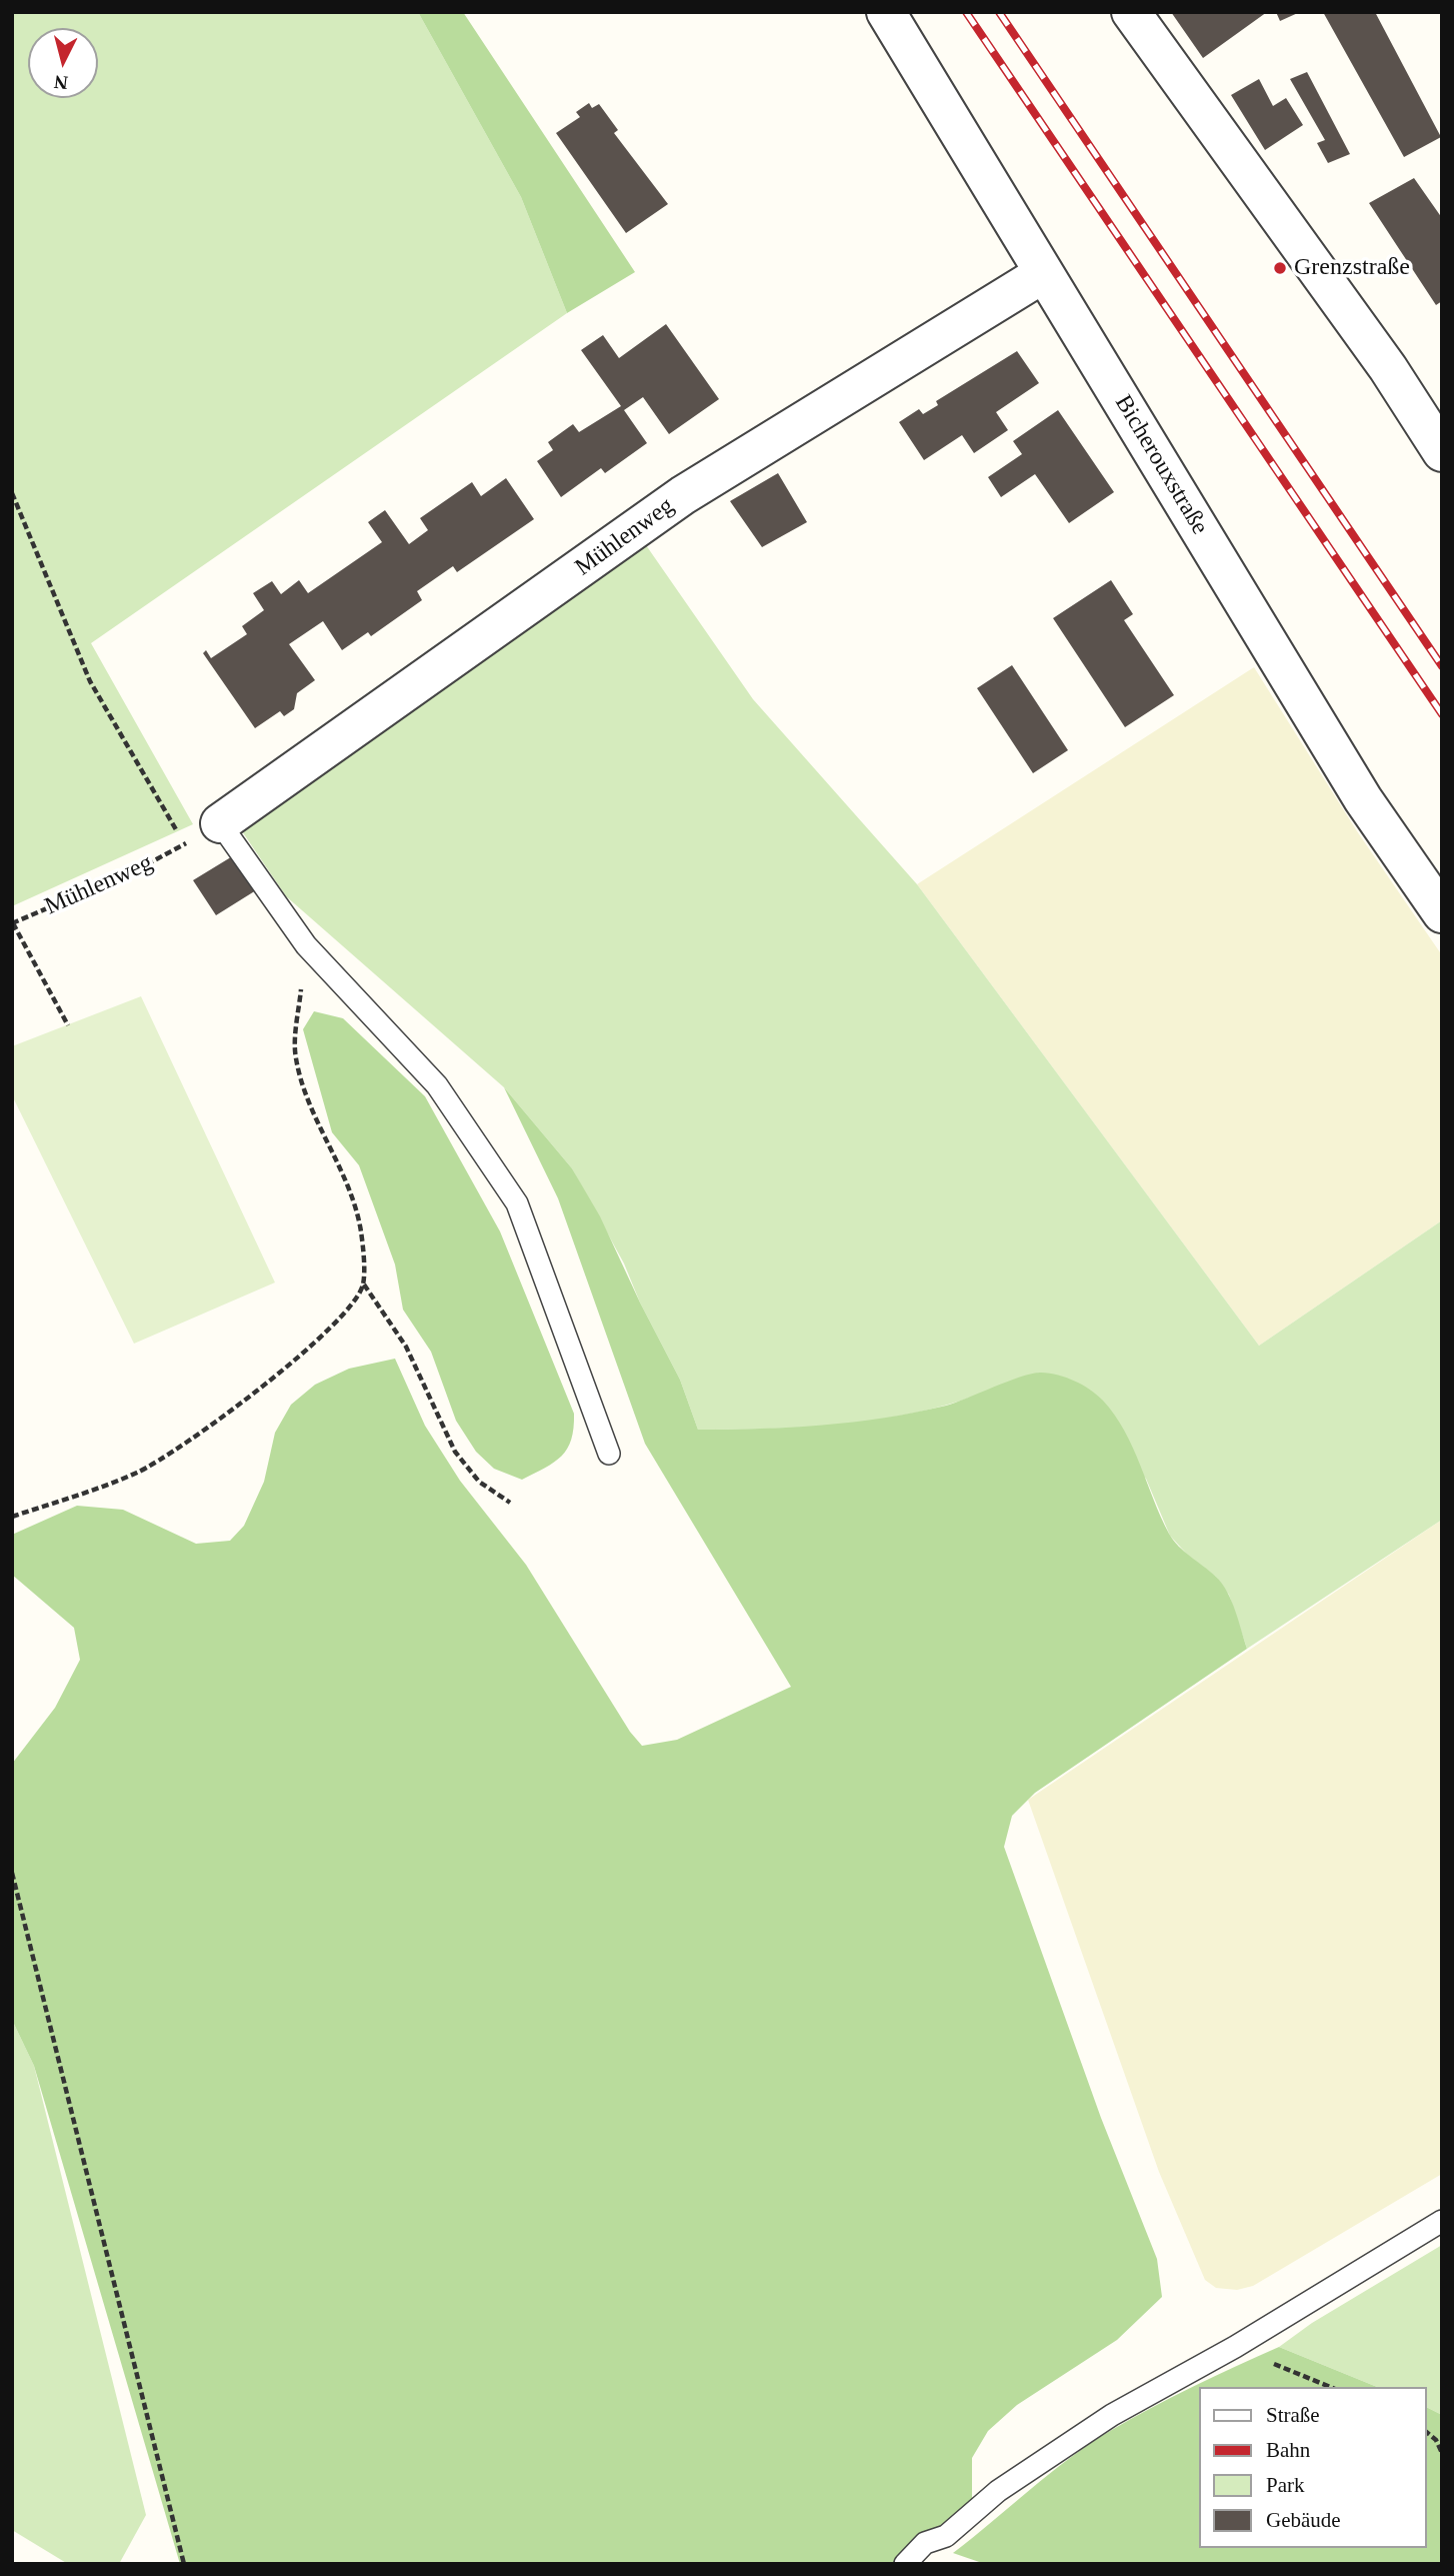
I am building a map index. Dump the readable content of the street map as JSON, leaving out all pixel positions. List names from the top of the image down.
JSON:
{
  "streets": {
    "street": ["Bicherouxstraße", "Mühlenweg"]
  },
  "crossings": [
    ["Bicherouxstraße", "Mühlenweg"]
  ],
  "places": ["Grenzstraße"],
  "legend": [
    "Straße",
    "Bahn",
    "Park",
    "Gebäude"
  ],
  "north": "bottom"
}
